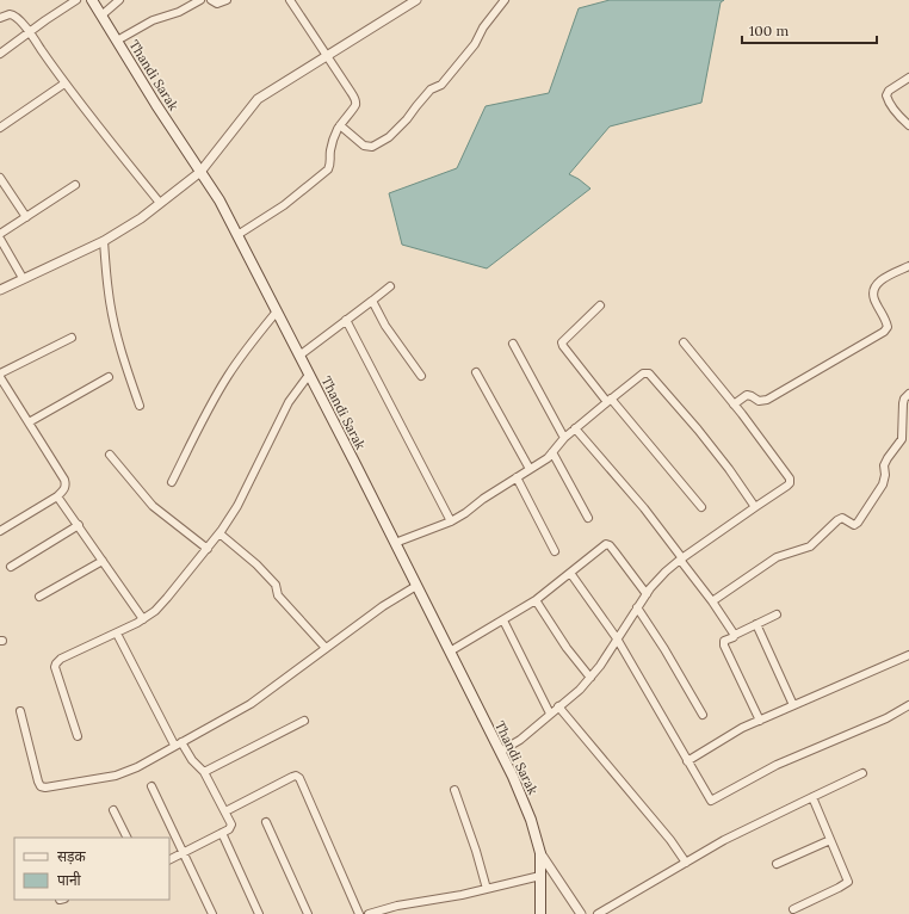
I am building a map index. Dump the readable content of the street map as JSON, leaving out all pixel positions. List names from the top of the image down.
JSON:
{
  "streets": {
    "main road": ["Thandi Sarak"]
  },
  "legend": ["सड़क", "पानी"],
  "scale_bar": "100 m"
}
